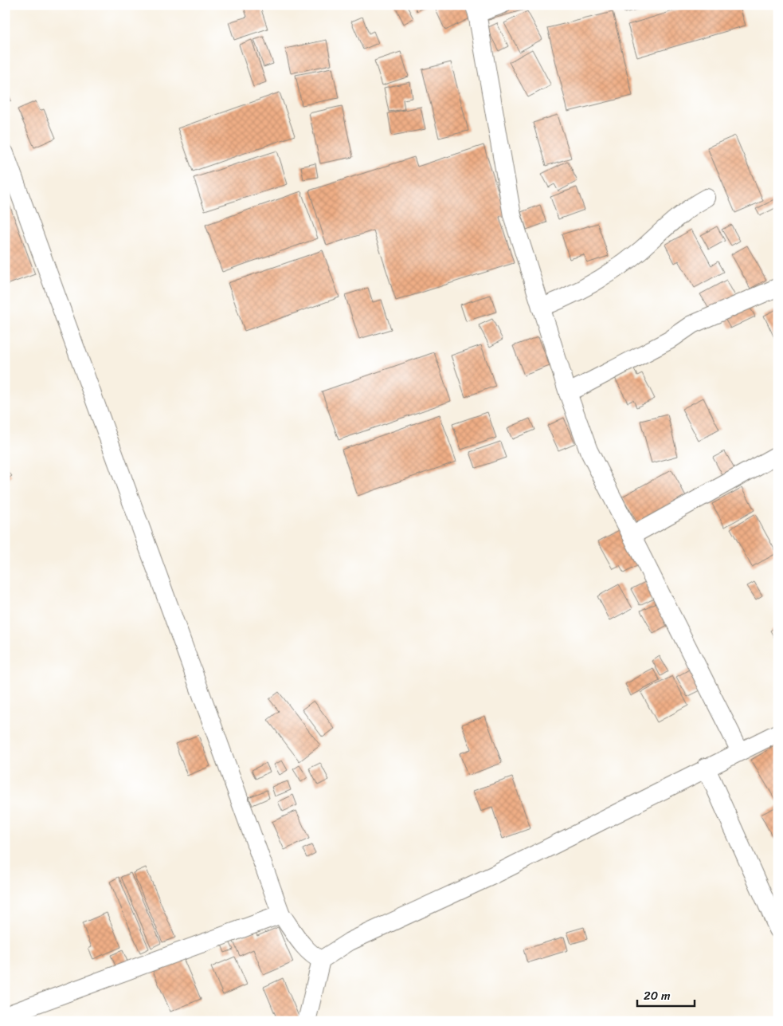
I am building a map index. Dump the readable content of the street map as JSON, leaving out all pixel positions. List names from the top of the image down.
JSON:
{
  "scale_bar": "20 m"
}
